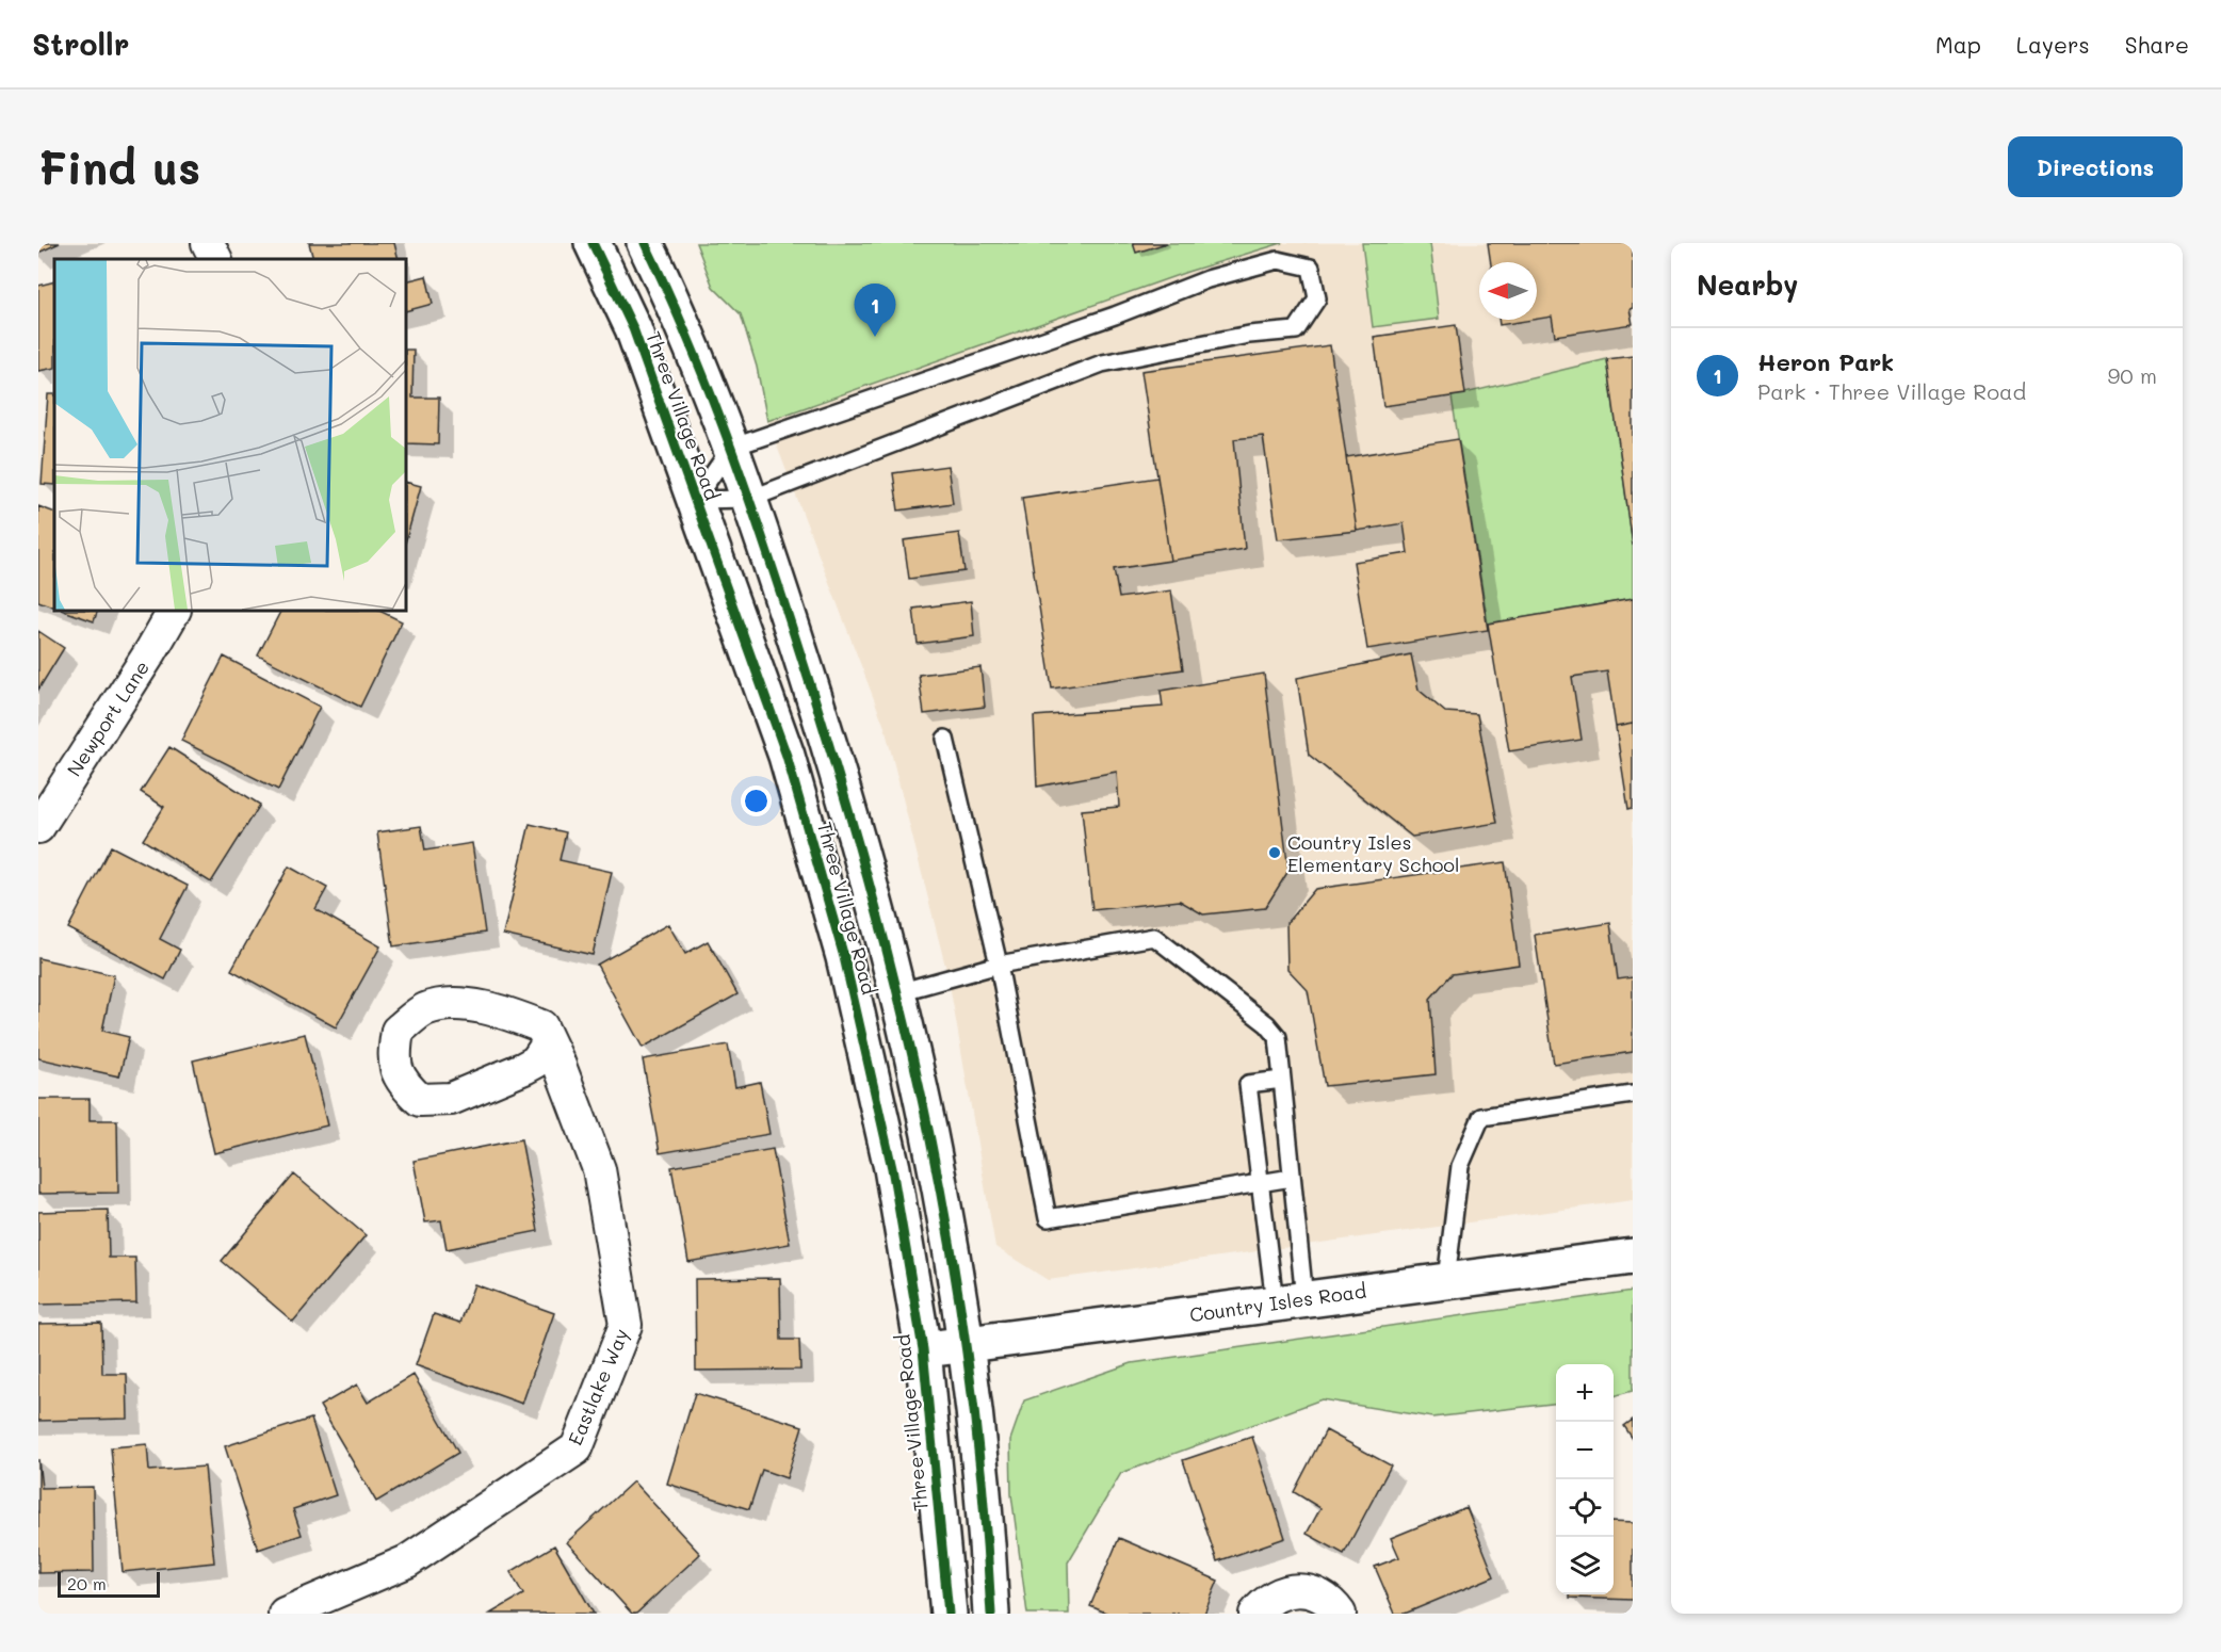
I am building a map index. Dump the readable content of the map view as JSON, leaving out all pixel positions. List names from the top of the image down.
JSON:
{
  "streets": {
    "street": [
      "Three Village Road",
      "Newport Lane",
      "Country Isles Road",
      "Eastlake Way"
    ]
  },
  "crossings": [
    ["Three Village Road", "Country Isles Road"]
  ],
  "places": ["Country Isles Elementary School"],
  "scale_bar": "20 m",
  "north": "left",
  "page": {
    "header": "Strollr",
    "nav": ["Map", "Layers", "Share"],
    "buttons": "Directions",
    "title": "Find us",
    "heading": "Nearby",
    "pins": "1",
    "list": [
      {
        "mark": "1",
        "name": "Heron Park",
        "note": "Park · Three Village Road",
        "value": "90 m"
      }
    ],
    "map_buttons": ["+", "−"],
    "scale": "20 m"
  }
}
